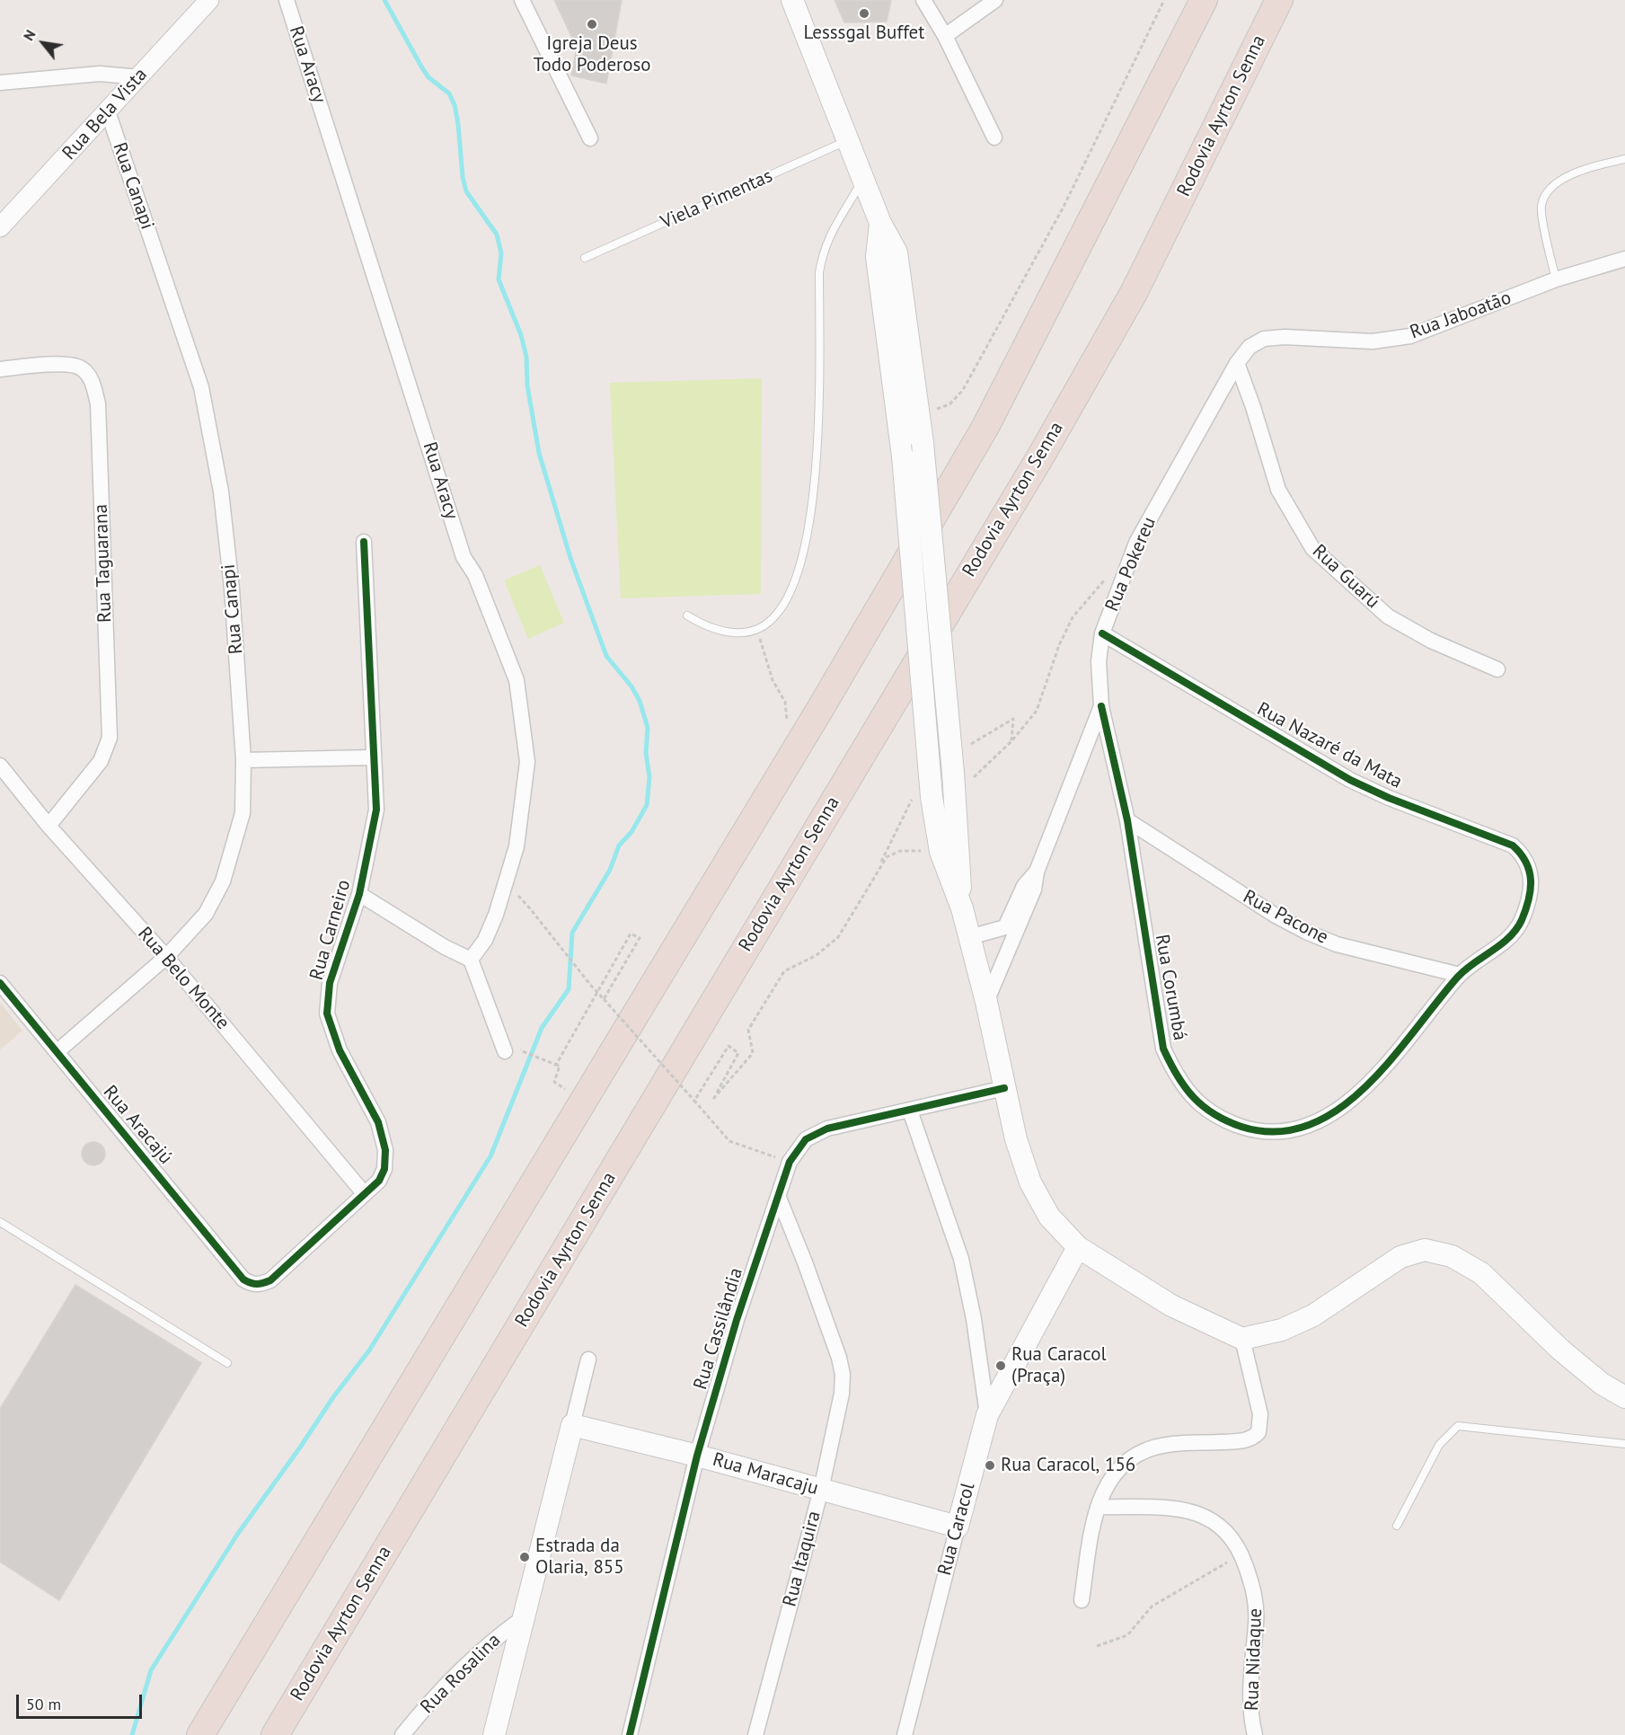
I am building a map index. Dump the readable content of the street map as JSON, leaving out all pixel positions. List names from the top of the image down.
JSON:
{
  "streets": {
    "highway": ["Rodovia Ayrton Senna"],
    "main road": ["Rua Maracaju", "Rua Caracol"],
    "street": [
      "Rua Aracy",
      "Rua Bela Vista",
      "Rua Canapi",
      "Rua Jaboatão",
      "Rua Taguarana",
      "Rua Pokereu",
      "Rua Guarú",
      "Rua Nazaré da Mata",
      "Rua Pacone",
      "Rua Carneiro",
      "Rua Belo Monte",
      "Rua Corumbá",
      "Rua Aracajú",
      "Rua Cassilândia",
      "Rua Itaquira",
      "Rua Nidaque",
      "Rua Rosalina"
    ],
    "lane": ["Viela Pimentas"]
  },
  "crossings": [
    ["Rua Bela Vista", "Rua Canapi"],
    ["Rua Canapi", "Rua Belo Monte"],
    ["Rua Canapi", "Rua Aracajú"],
    ["Rua Jaboatão", "Rua Pokereu"],
    ["Rua Jaboatão", "Rua Guarú"],
    ["Rua Taguarana", "Rua Belo Monte"],
    ["Rua Pokereu", "Rua Guarú"],
    ["Rua Pokereu", "Rua Nazaré da Mata"],
    ["Rua Pokereu", "Rua Corumbá"],
    ["Rua Nazaré da Mata", "Rua Corumbá"],
    ["Rua Pacone", "Rua Corumbá"],
    ["Rua Carneiro", "Rua Belo Monte"],
    ["Rua Carneiro", "Rua Aracajú"],
    ["Rua Cassilândia", "Rua Maracaju"],
    ["Rua Cassilândia", "Rua Itaquira"],
    ["Rua Maracaju", "Rua Caracol"],
    ["Rua Maracaju", "Rua Itaquira"]
  ],
  "places": [
    "Lesssgal Buffet",
    "Igreja Deus Todo Poderoso",
    "Rua Caracol (Praça)",
    "Rua Caracol, 156",
    "Estrada da Olaria, 855"
  ],
  "scale_bar": "50 m",
  "north": "top left"
}
